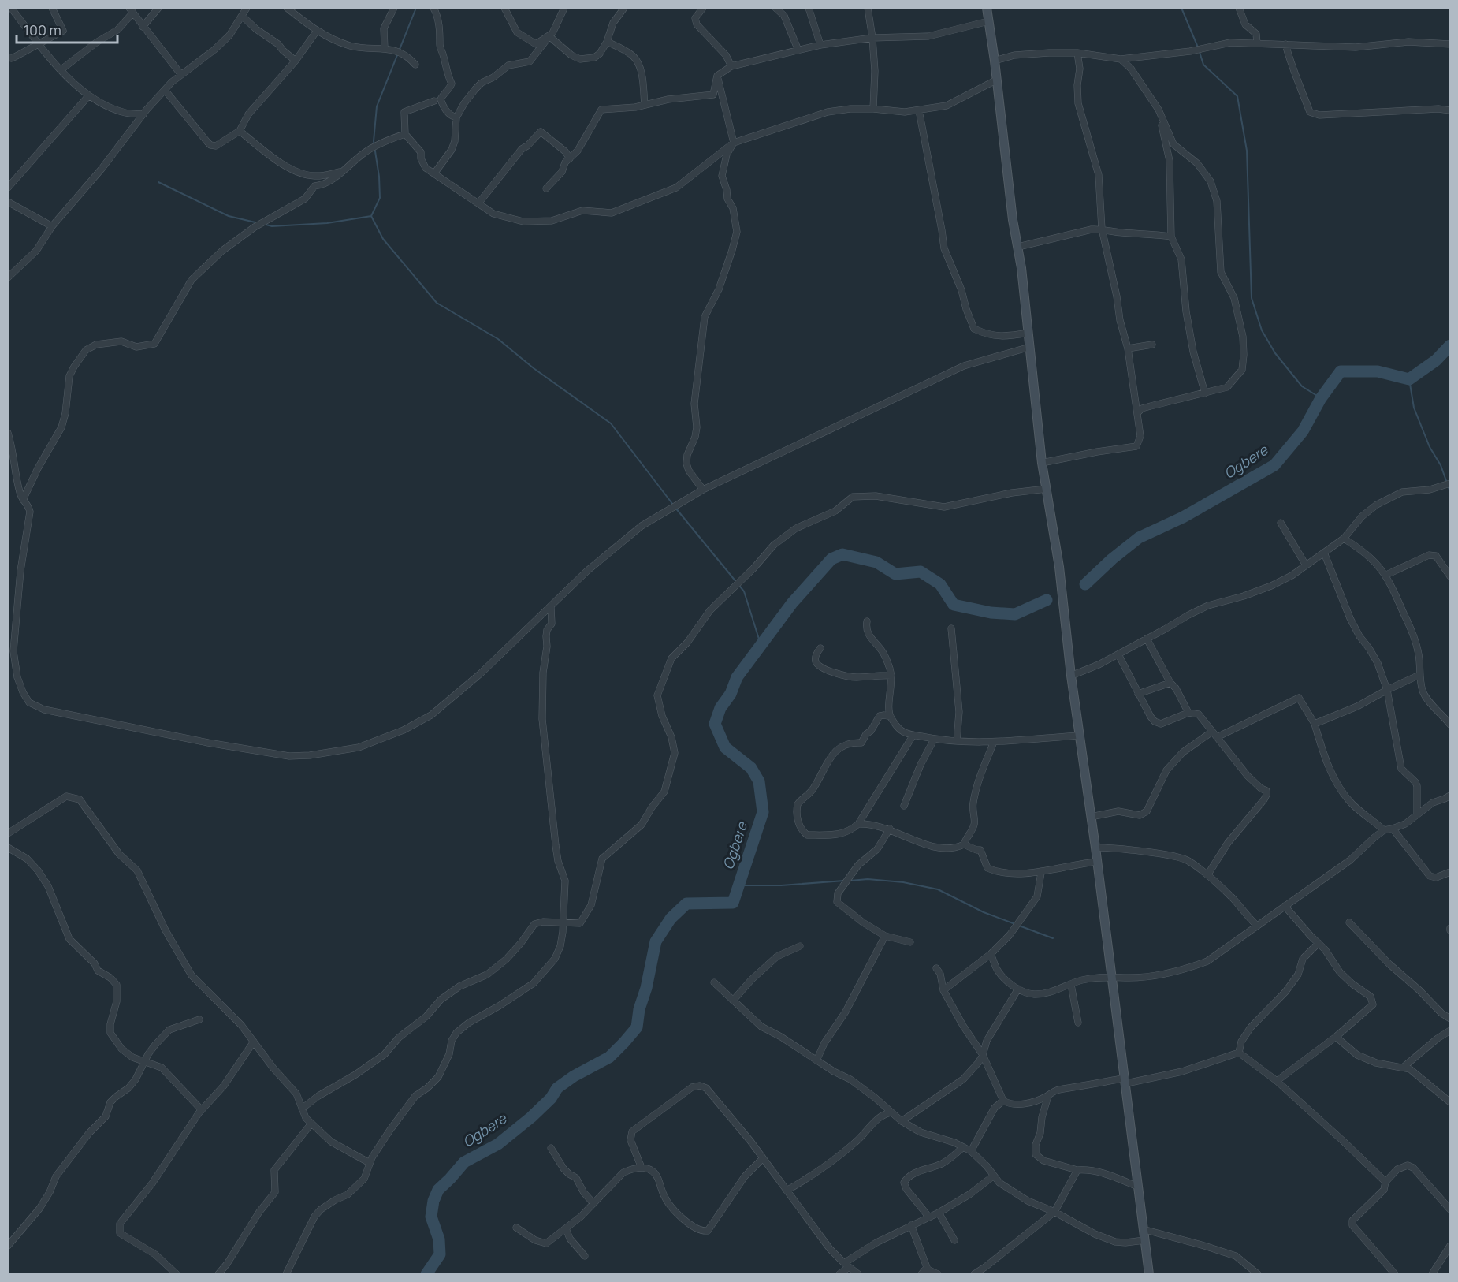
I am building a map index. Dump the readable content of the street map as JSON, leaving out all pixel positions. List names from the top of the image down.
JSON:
{
  "water": ["Ogbere"],
  "scale_bar": "100 m"
}
